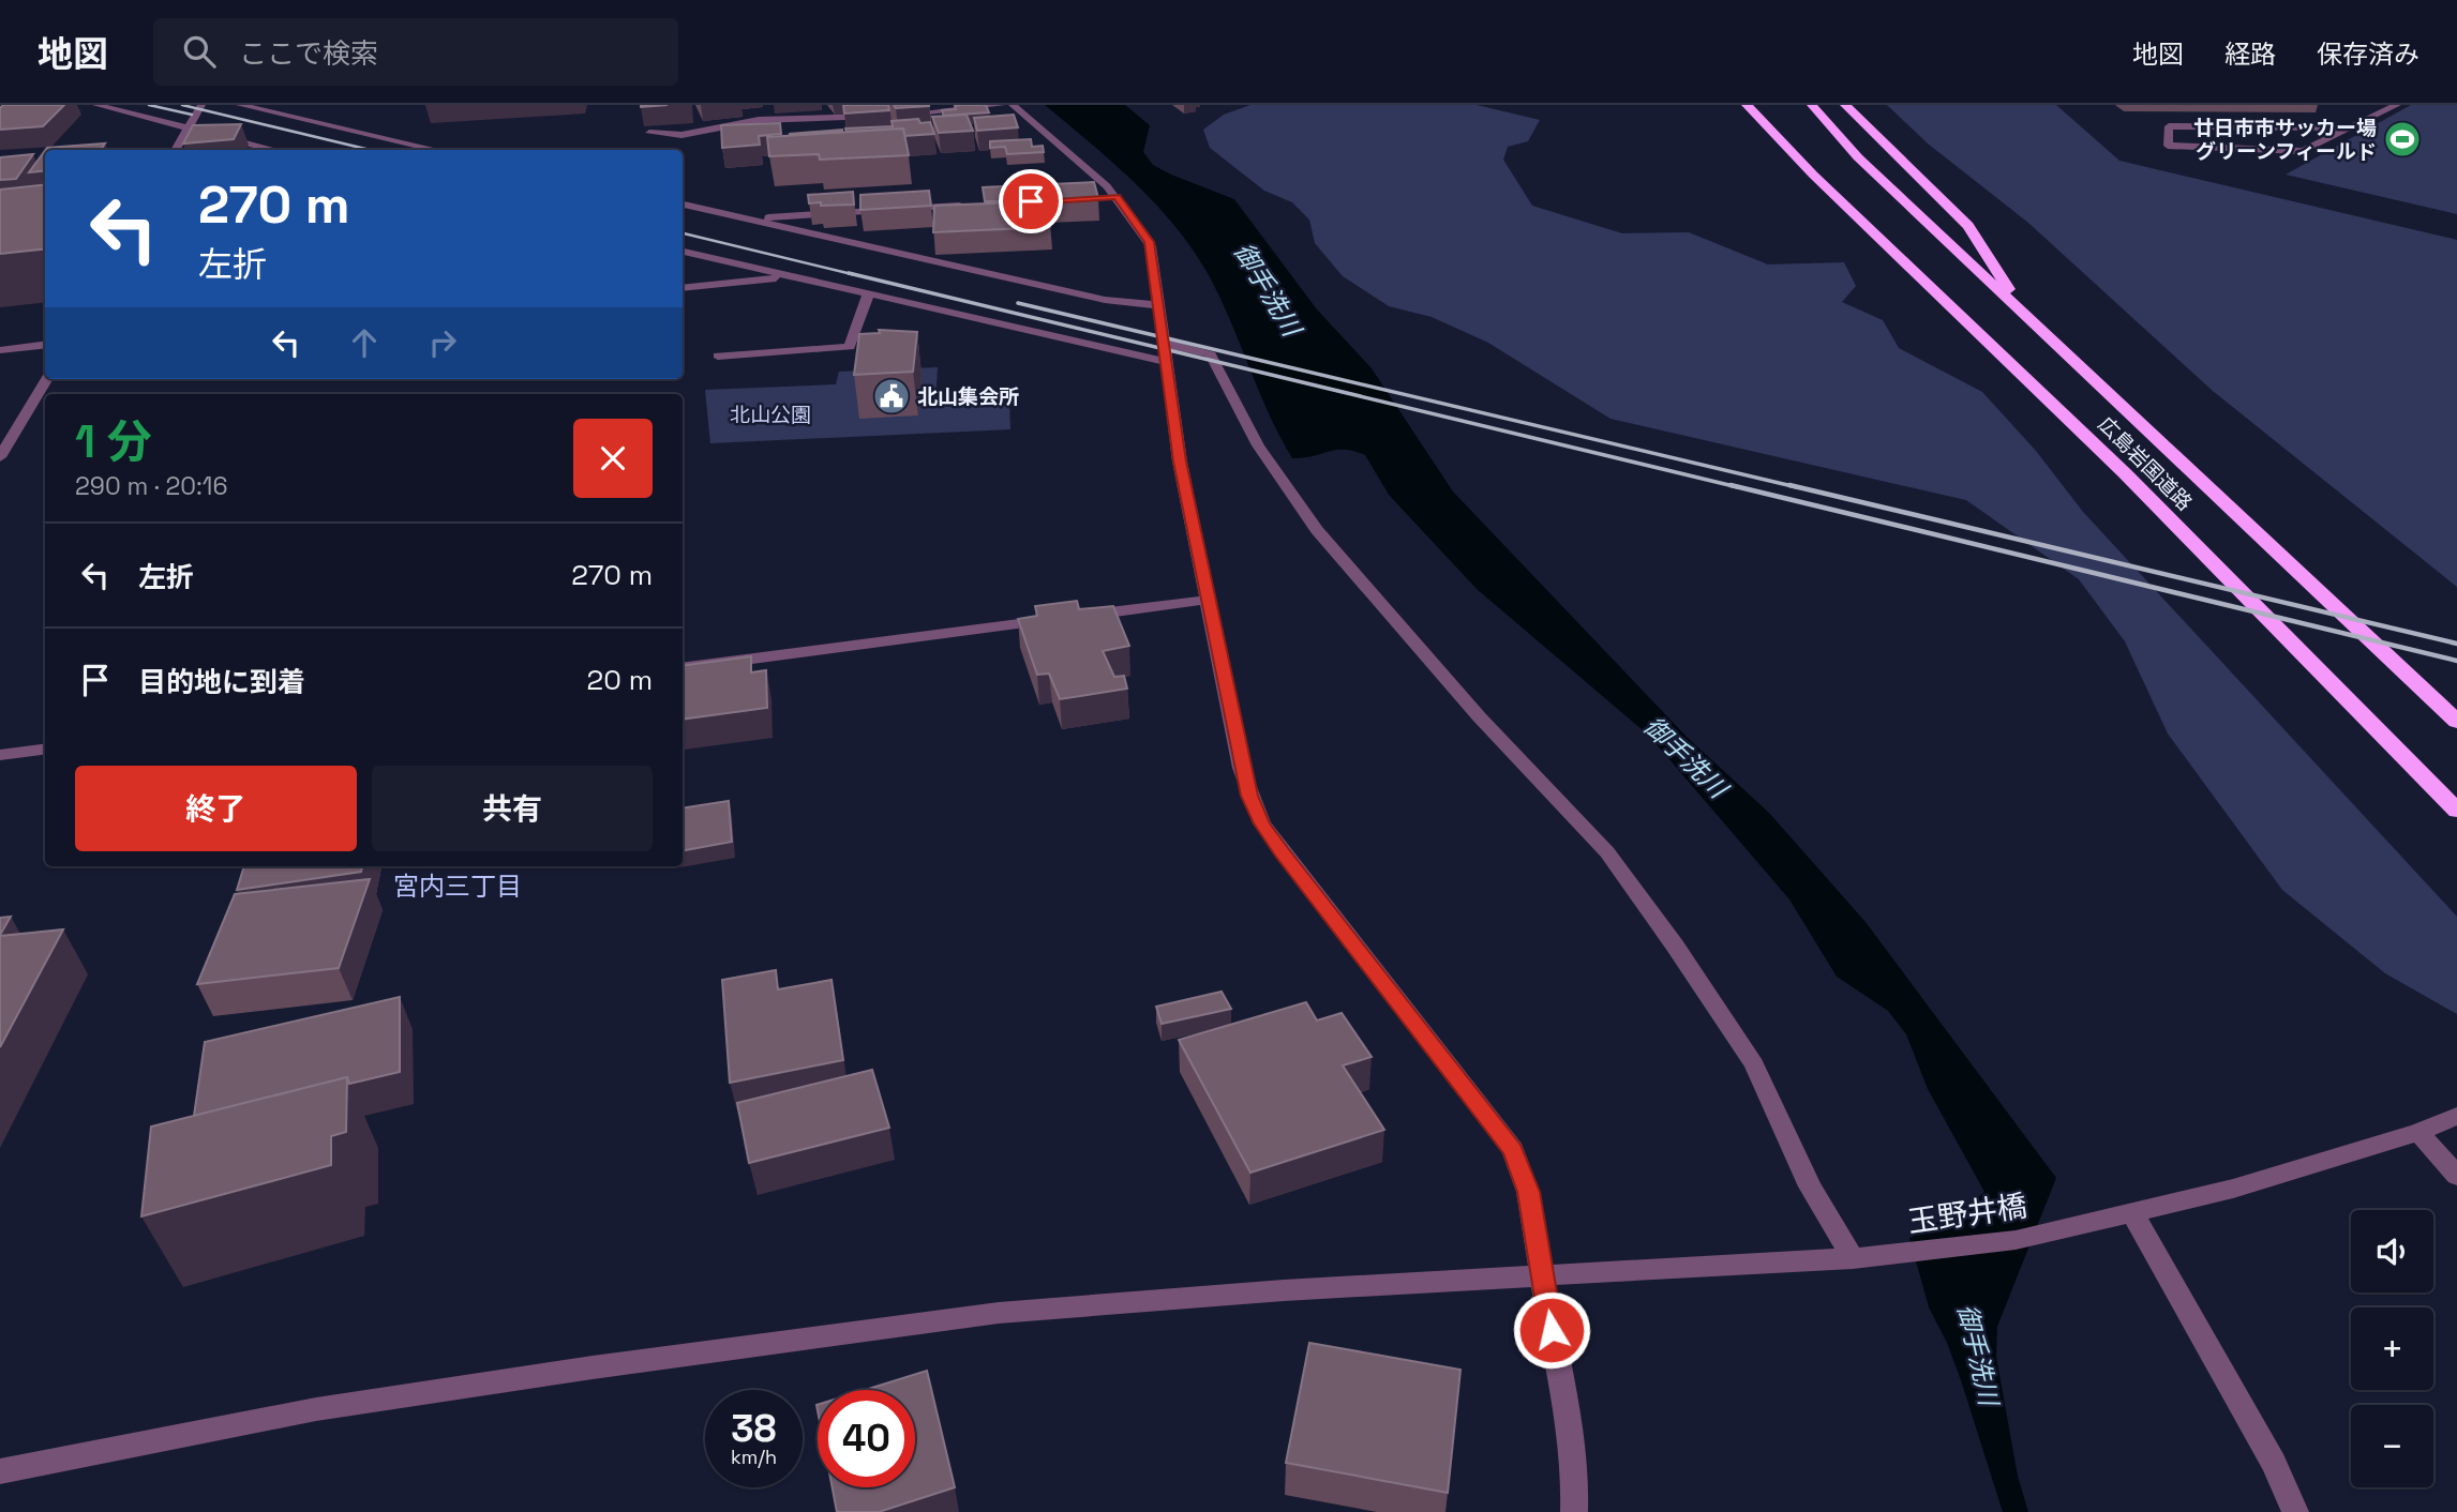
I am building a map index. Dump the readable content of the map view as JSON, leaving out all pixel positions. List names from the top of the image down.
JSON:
{
  "streets": {
    "highway": ["広島岩国道路"],
    "street": ["玉野井橋"]
  },
  "districts": ["宮内三丁目"],
  "water": ["御手洗川"],
  "parks": ["北山公園"],
  "places": {
    "sports": ["廿日市市サッカー場 グリーンフィールド"],
    "public building": ["北山集会所"]
  },
  "page": {
    "header": "地図",
    "search": "ここで検索",
    "nav": ["地図", "経路", "保存済み"],
    "turn": ["270 m", "左折"],
    "heading": ["1 分", "290 m · 20:16"],
    "list": [
      {
        "name": "左折",
        "value": "270 m"
      },
      {
        "name": "目的地に到着",
        "value": "20 m"
      }
    ],
    "buttons": ["終了", "共有"],
    "map_buttons": ["+", "−"],
    "speed": "38 km/h",
    "limit": "40"
  }
}
